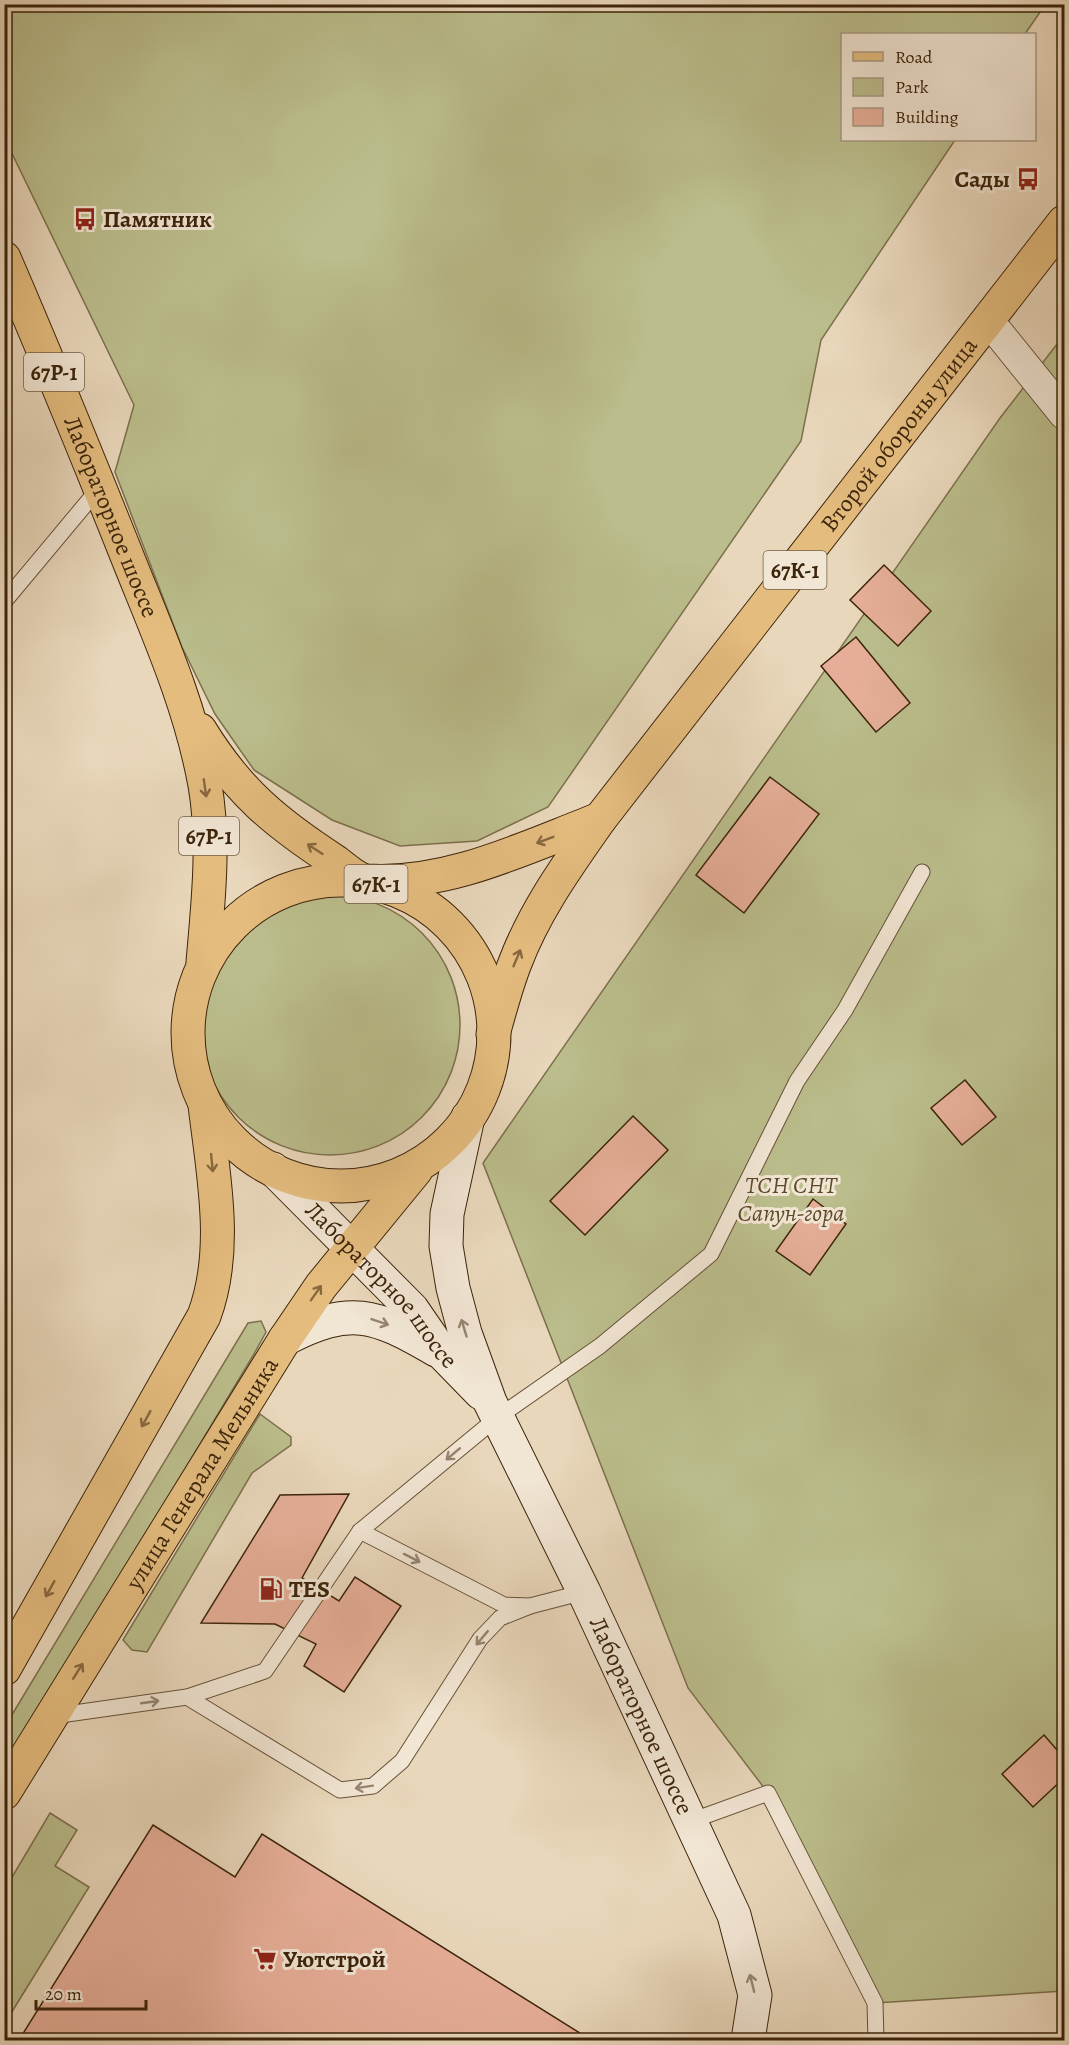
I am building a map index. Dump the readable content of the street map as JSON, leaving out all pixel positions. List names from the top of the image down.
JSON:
{
  "streets": {
    "main road": [
      "67Р-1",
      "Второй обороны улица",
      "Лабораторное шоссе",
      "67К-1",
      "улица Генерала Мельника"
    ]
  },
  "crossings": [
    ["Второй обороны улица", "67К-1"],
    ["Лабораторное шоссе", "67К-1"],
    ["Лабораторное шоссе", "улица Генерала Мельника"],
    ["67К-1", "улица Генерала Мельника"]
  ],
  "parks": ["ТСН СНТ Сапун-гора"],
  "places": {
    "bus stop": ["Сады", "Памятник"],
    "fuel station": ["TES"],
    "supermarket": ["Уютстрой"]
  },
  "legend": ["Road", "Park", "Building"],
  "scale_bar": "20 m"
}
